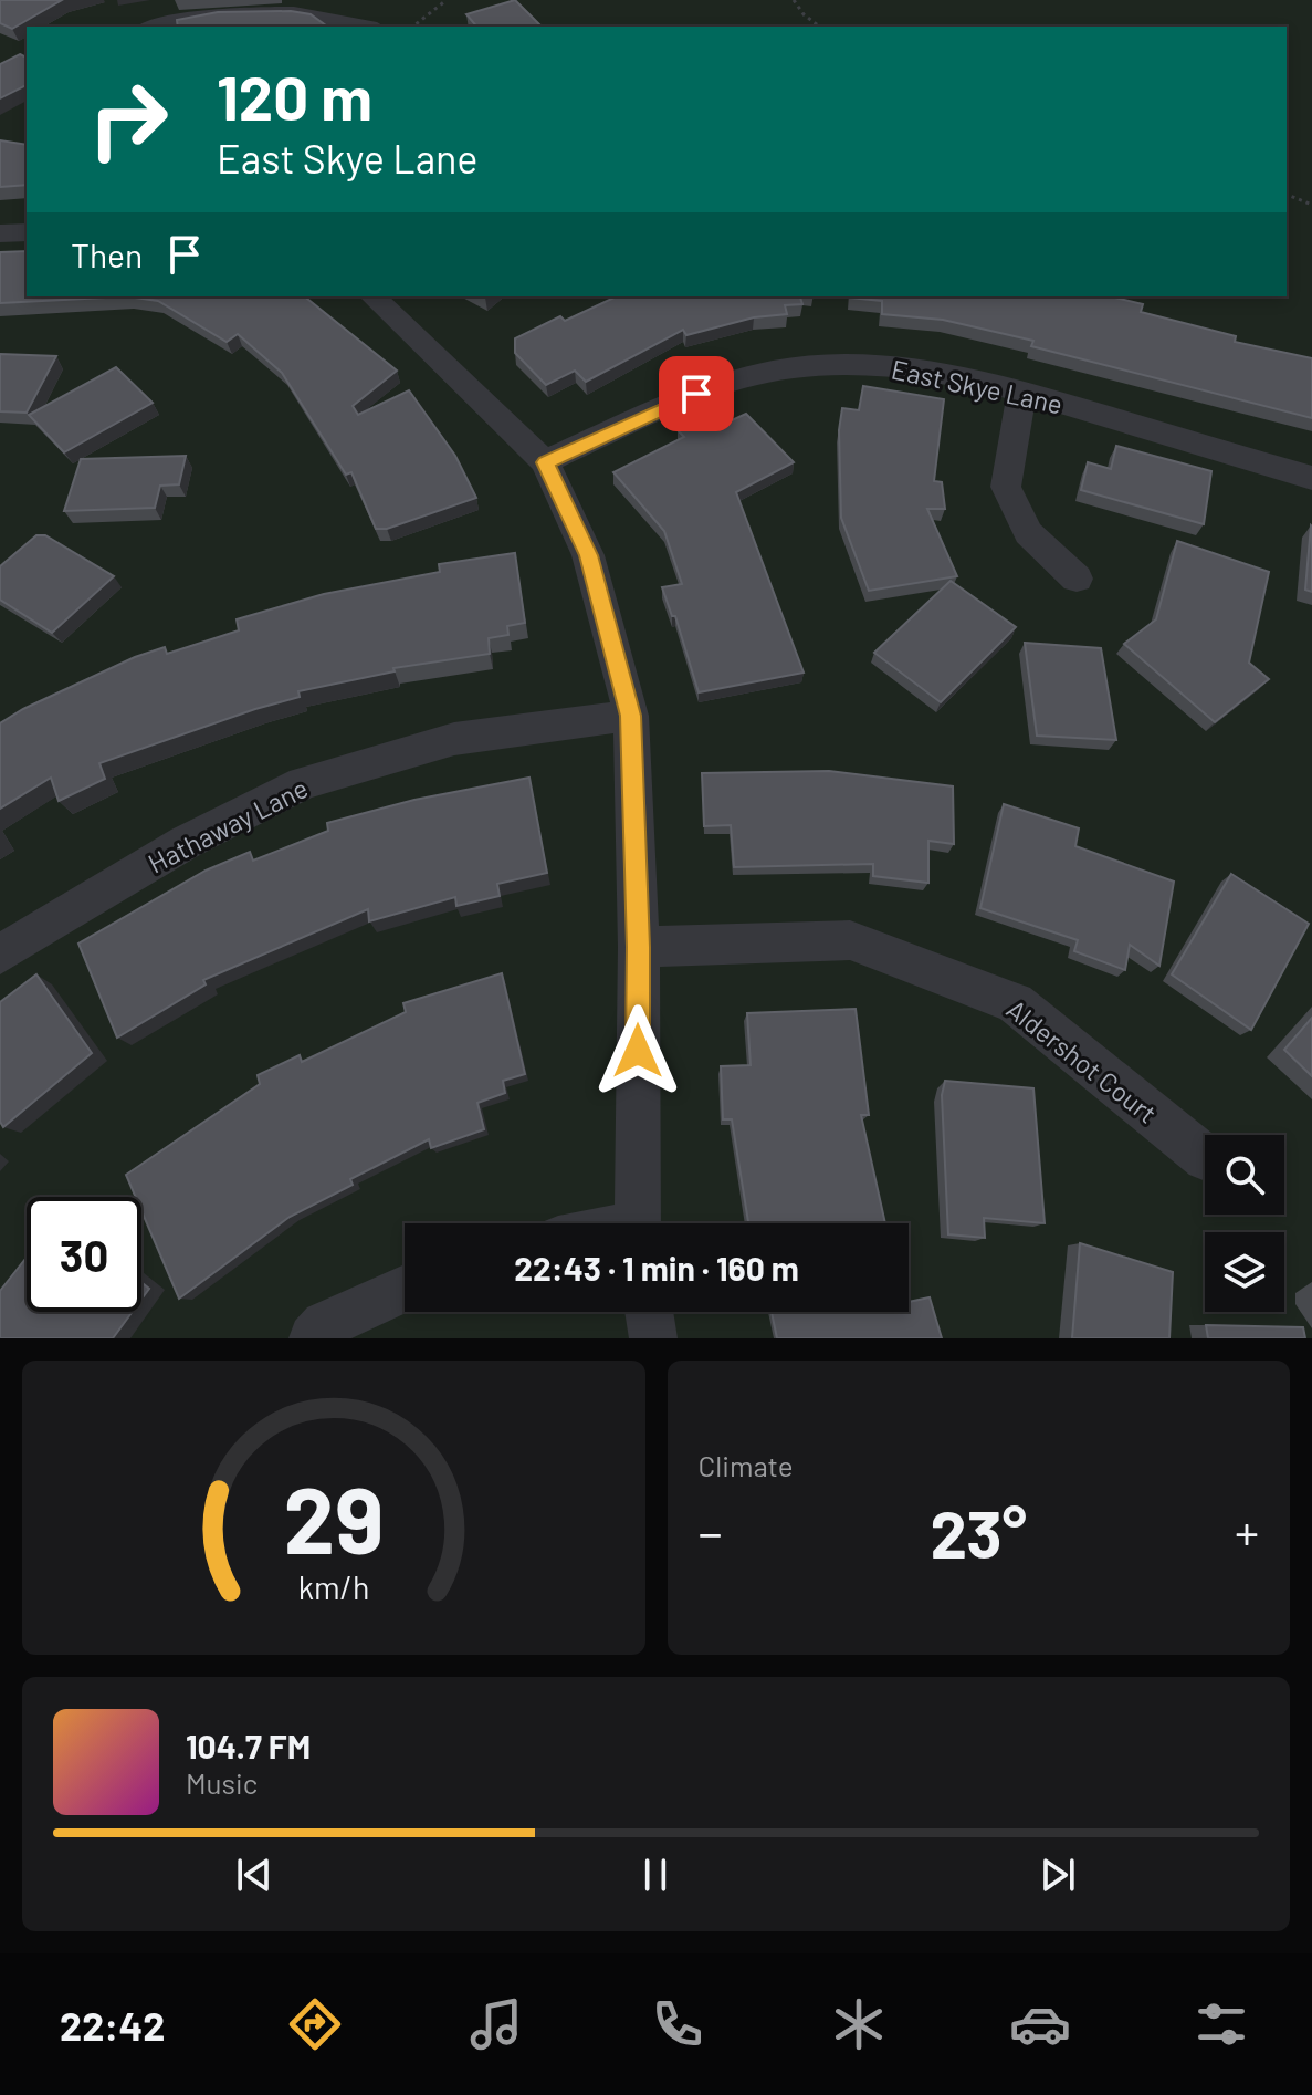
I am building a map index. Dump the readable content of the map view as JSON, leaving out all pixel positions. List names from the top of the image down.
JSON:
{
  "streets": {
    "street": ["East Skye Lane", "Hathaway Lane", "Aldershot Court"]
  },
  "page": {
    "turn": ["120 m", "East Skye Lane"],
    "then": "Then",
    "limit": "30",
    "trip": "22:43 · 1 min · 160 m",
    "tile": "Climate",
    "heat": ["−", "23°", "+"],
    "song": ["104.7 FM", "Music"],
    "tabs": "22:42",
    "gauge": ["29", "km/h"]
  }
}
